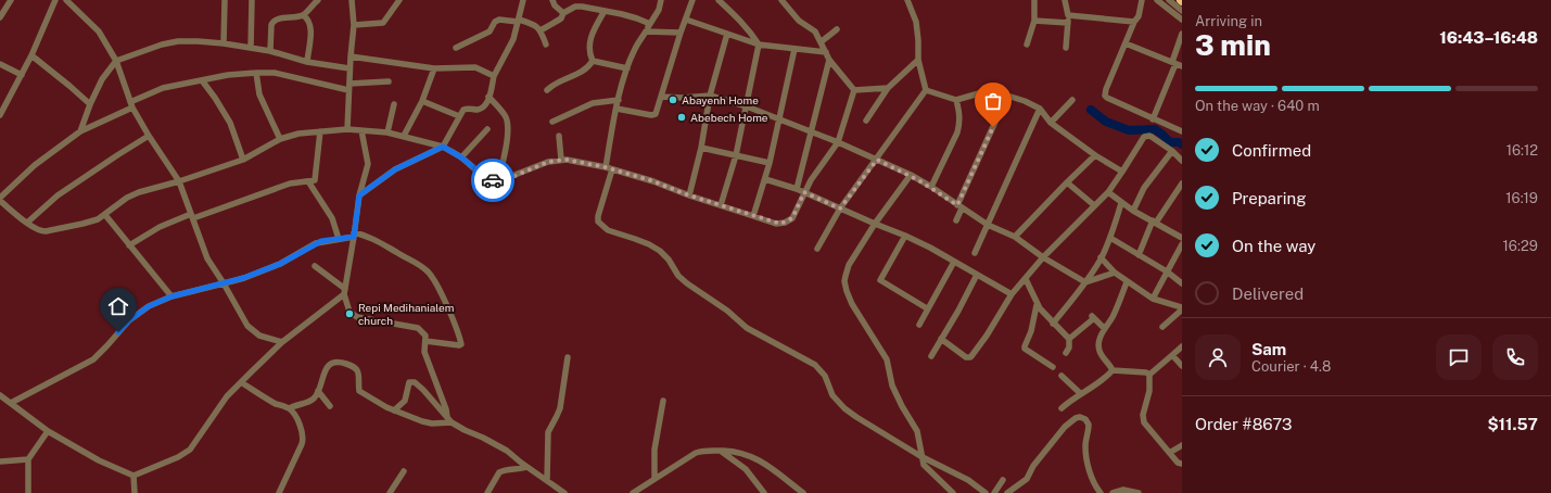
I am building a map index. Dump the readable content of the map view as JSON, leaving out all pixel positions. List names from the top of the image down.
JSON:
{
  "places": ["Abayenh Home", "Abebech Home", "Repi Medihanialem church"],
  "page": {
    "heading": ["3 min", "Arriving in", "16:43–16:48"],
    "panel": [
      "Sam",
      "Courier · 4.8",
      "Order #8673",
      "$11.57"
    ],
    "bar": "On the way · 640 m",
    "list": [
      ["Confirmed", "16:12"],
      ["Preparing", "16:19"],
      ["On the way", "16:29"],
      "Delivered"
    ]
  }
}
